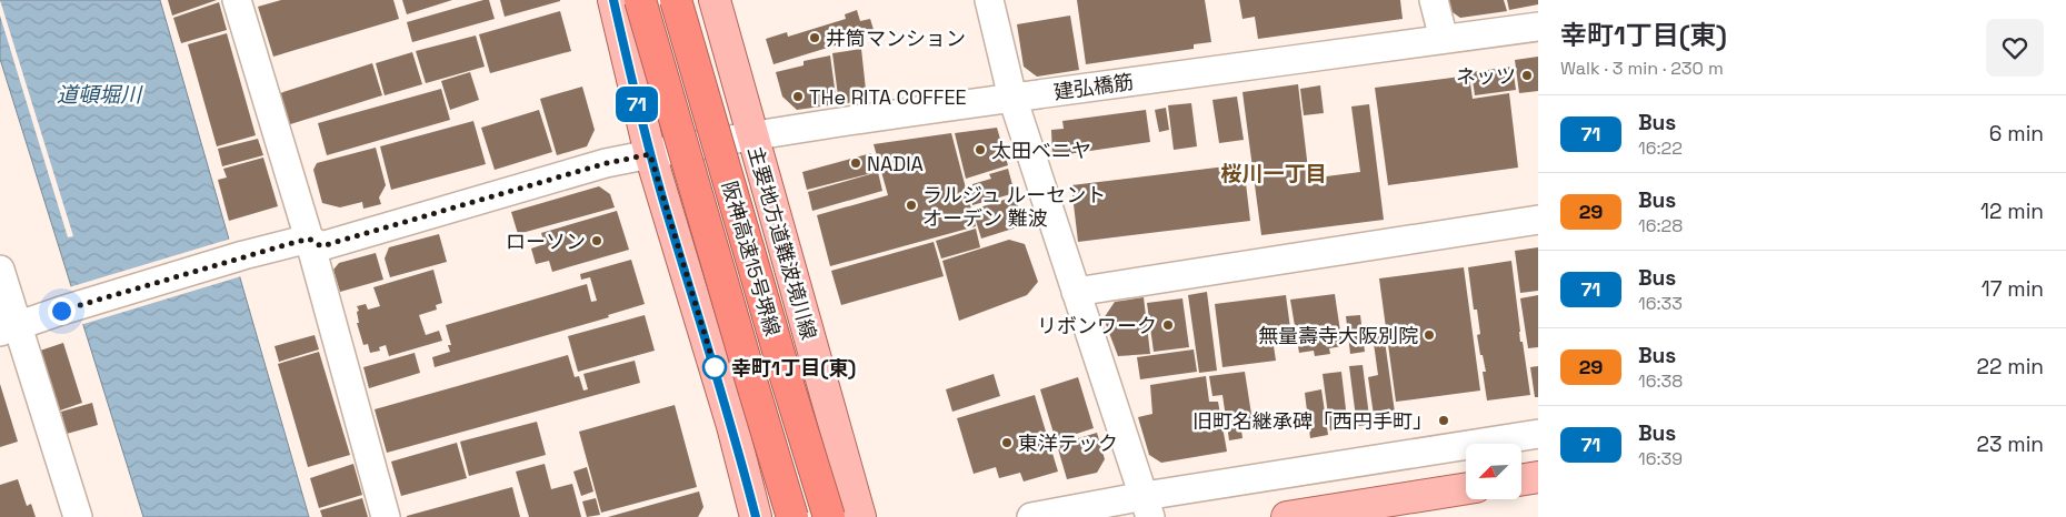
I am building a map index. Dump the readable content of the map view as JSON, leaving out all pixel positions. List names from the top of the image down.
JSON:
{
  "streets": {
    "highway": ["阪神高速15号堺線"],
    "main road": ["主要地方道難波境川線"],
    "street": ["建弘橋筋"]
  },
  "crossings": [
    ["建弘橋筋", "主要地方道難波境川線"]
  ],
  "districts": ["桜川一丁目"],
  "water": ["道頓堀川"],
  "places": [
    "井筒マンション",
    "ネッツ",
    "THe RITA COFFEE",
    "太田ベニヤ",
    "NADIA",
    "ラルジュ ルーセント オーデン 難波",
    "ローソン",
    "リボンワーク",
    "無量壽寺大阪別院",
    "幸町1丁目(東)",
    "旧町名継承碑「西円手町」",
    "東洋テック"
  ],
  "lines": ["bus line 71"],
  "north": "bottom left",
  "page": {
    "on_map": "71",
    "heading": ["幸町1丁目(東)", "Walk · 3 min · 230 m"],
    "list": [
      {
        "mark": "71",
        "name": "Bus",
        "note": "16:22",
        "value": "6 min"
      },
      {
        "mark": "29",
        "name": "Bus",
        "note": "16:28",
        "value": "12 min"
      },
      {
        "mark": "71",
        "name": "Bus",
        "note": "16:33",
        "value": "17 min"
      },
      {
        "mark": "29",
        "name": "Bus",
        "note": "16:38",
        "value": "22 min"
      },
      {
        "mark": "71",
        "name": "Bus",
        "note": "16:39",
        "value": "23 min"
      }
    ]
  }
}
